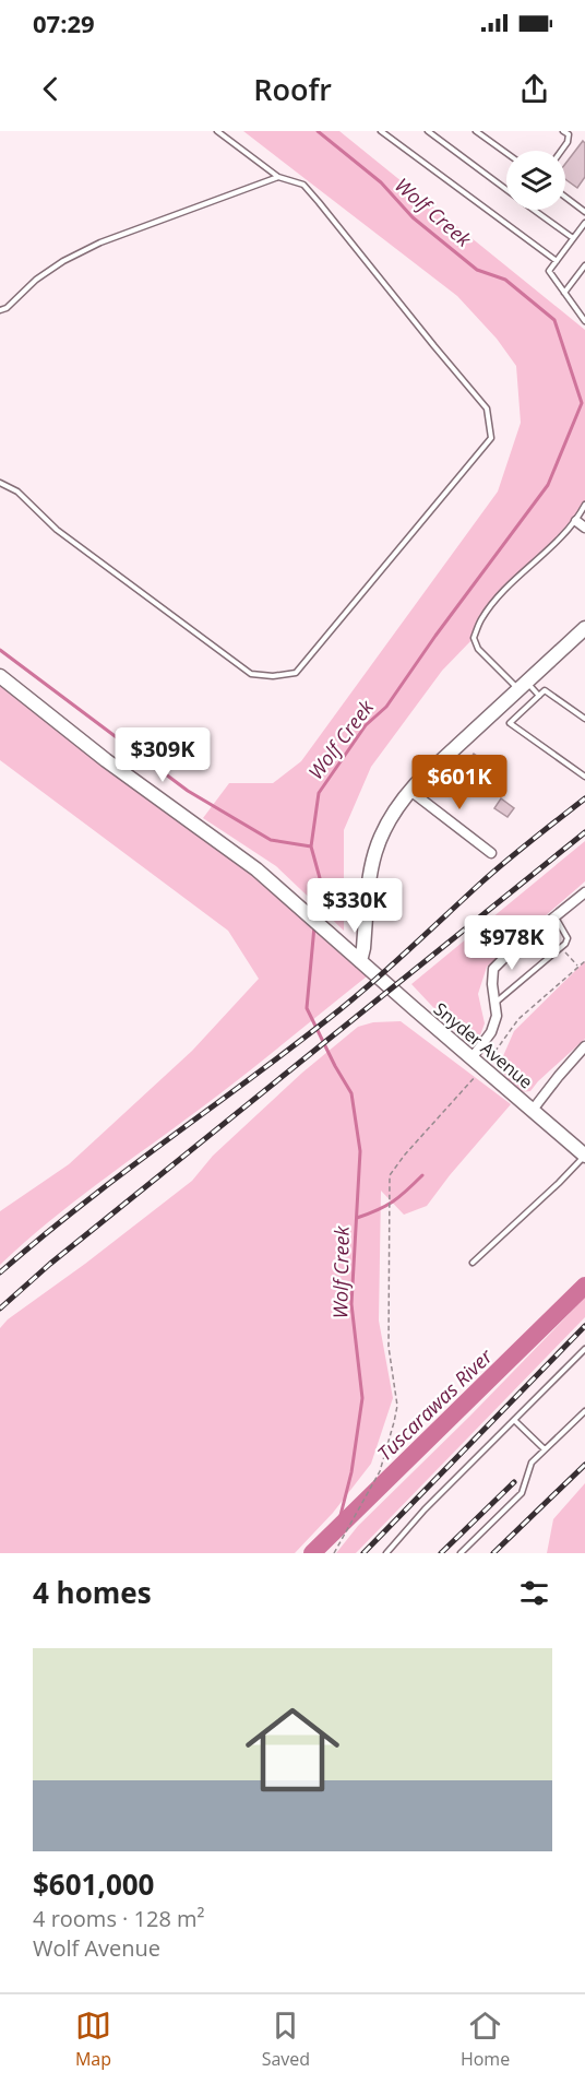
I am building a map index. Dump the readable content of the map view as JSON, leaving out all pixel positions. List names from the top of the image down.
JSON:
{
  "streets": {
    "main road": ["Snyder Avenue"]
  },
  "water": ["Wolf Creek", "Tuscarawas River"],
  "page": {
    "status": "07:29",
    "header": "Roofr",
    "price": [
      "$309K",
      "$601K",
      "$330K",
      "$978K"
    ],
    "heading": "4 homes",
    "list": [
      {
        "name": "$601,000",
        "note": "4 rooms · 128 m² · Wolf Avenue"
      }
    ],
    "tabs": ["Map", "Saved", "Home"]
  }
}
